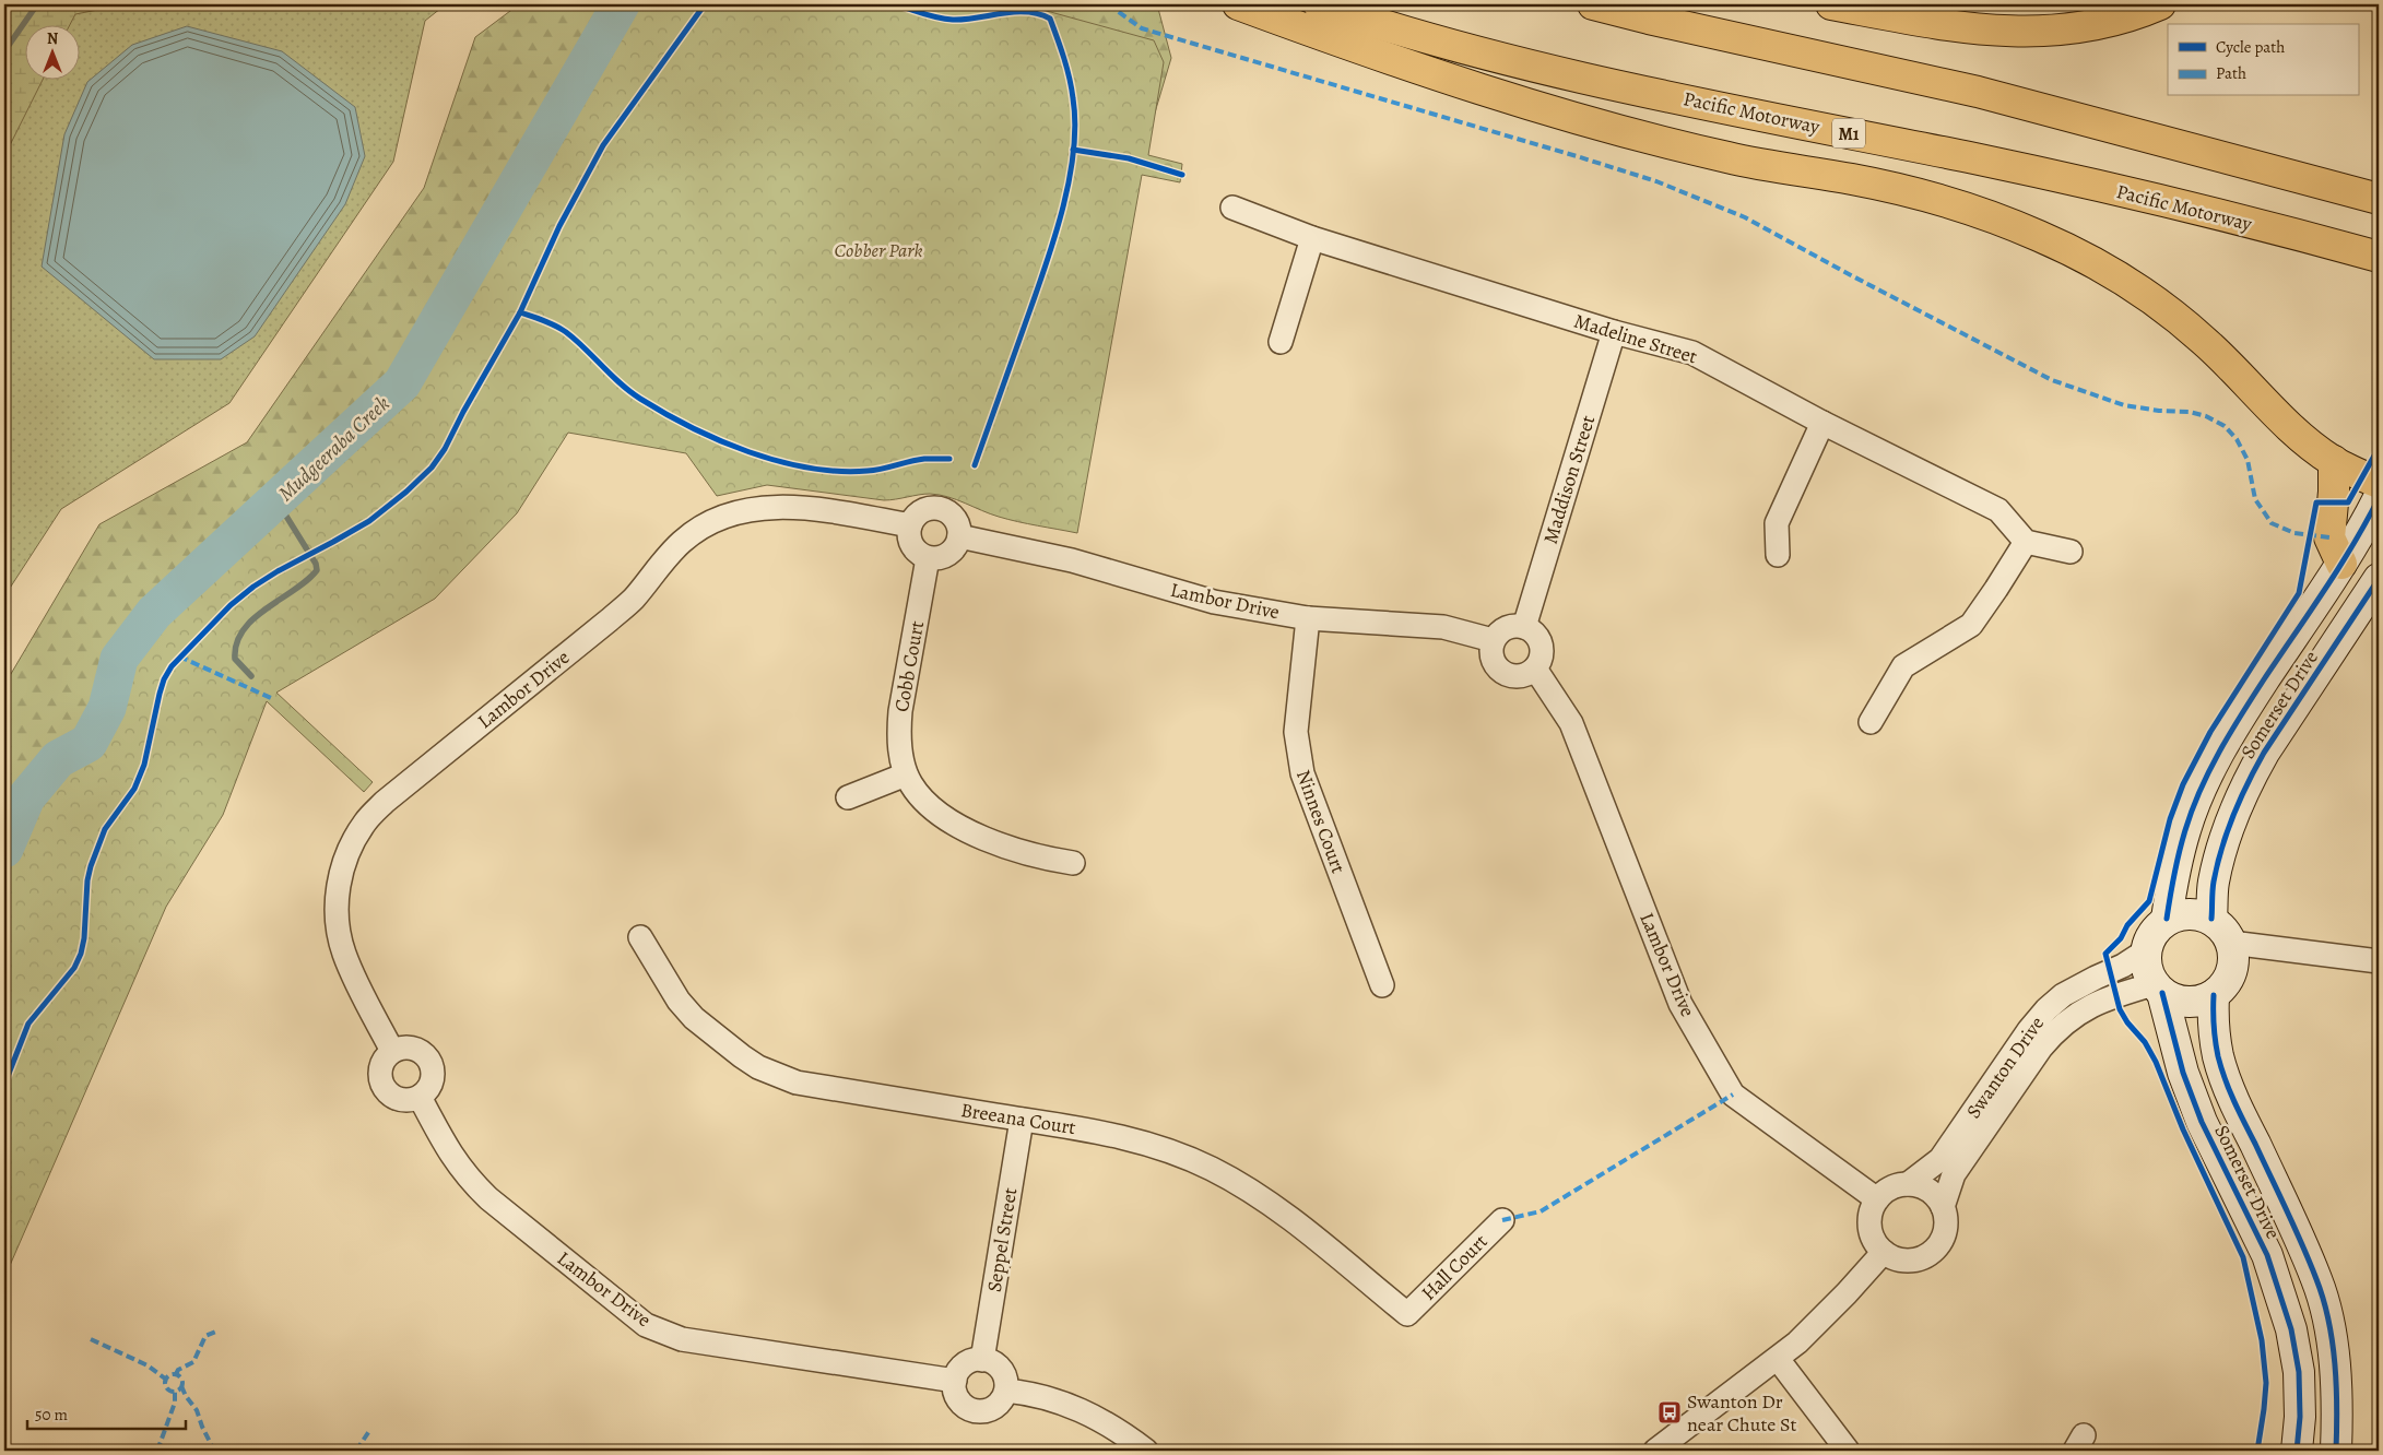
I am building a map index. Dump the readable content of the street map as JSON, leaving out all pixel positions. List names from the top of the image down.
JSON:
{
  "streets": {
    "highway": ["Pacific Motorway", "M1"],
    "main road": ["Somerset Drive"],
    "street": [
      "Madeline Street",
      "Maddison Street",
      "Lambor Drive",
      "Cobb Court",
      "Ninnes Court",
      "Swanton Drive",
      "Breeana Court",
      "Seppel Street",
      "Hall Court"
    ]
  },
  "crossings": [
    ["Madeline Street", "Maddison Street"],
    ["Maddison Street", "Lambor Drive"],
    ["Lambor Drive", "Cobb Court"],
    ["Lambor Drive", "Ninnes Court"],
    ["Lambor Drive", "Swanton Drive"],
    ["Lambor Drive", "Seppel Street"],
    ["Somerset Drive", "Swanton Drive"],
    ["Breeana Court", "Seppel Street"],
    ["Breeana Court", "Hall Court"]
  ],
  "water": ["Mudgeeraba Creek"],
  "parks": ["Cobber Park"],
  "places": {
    "bus stop": ["Swanton Dr near Chute St"]
  },
  "legend": ["Cycle path", "Path"],
  "scale_bar": "50 m",
  "north": "top"
}
